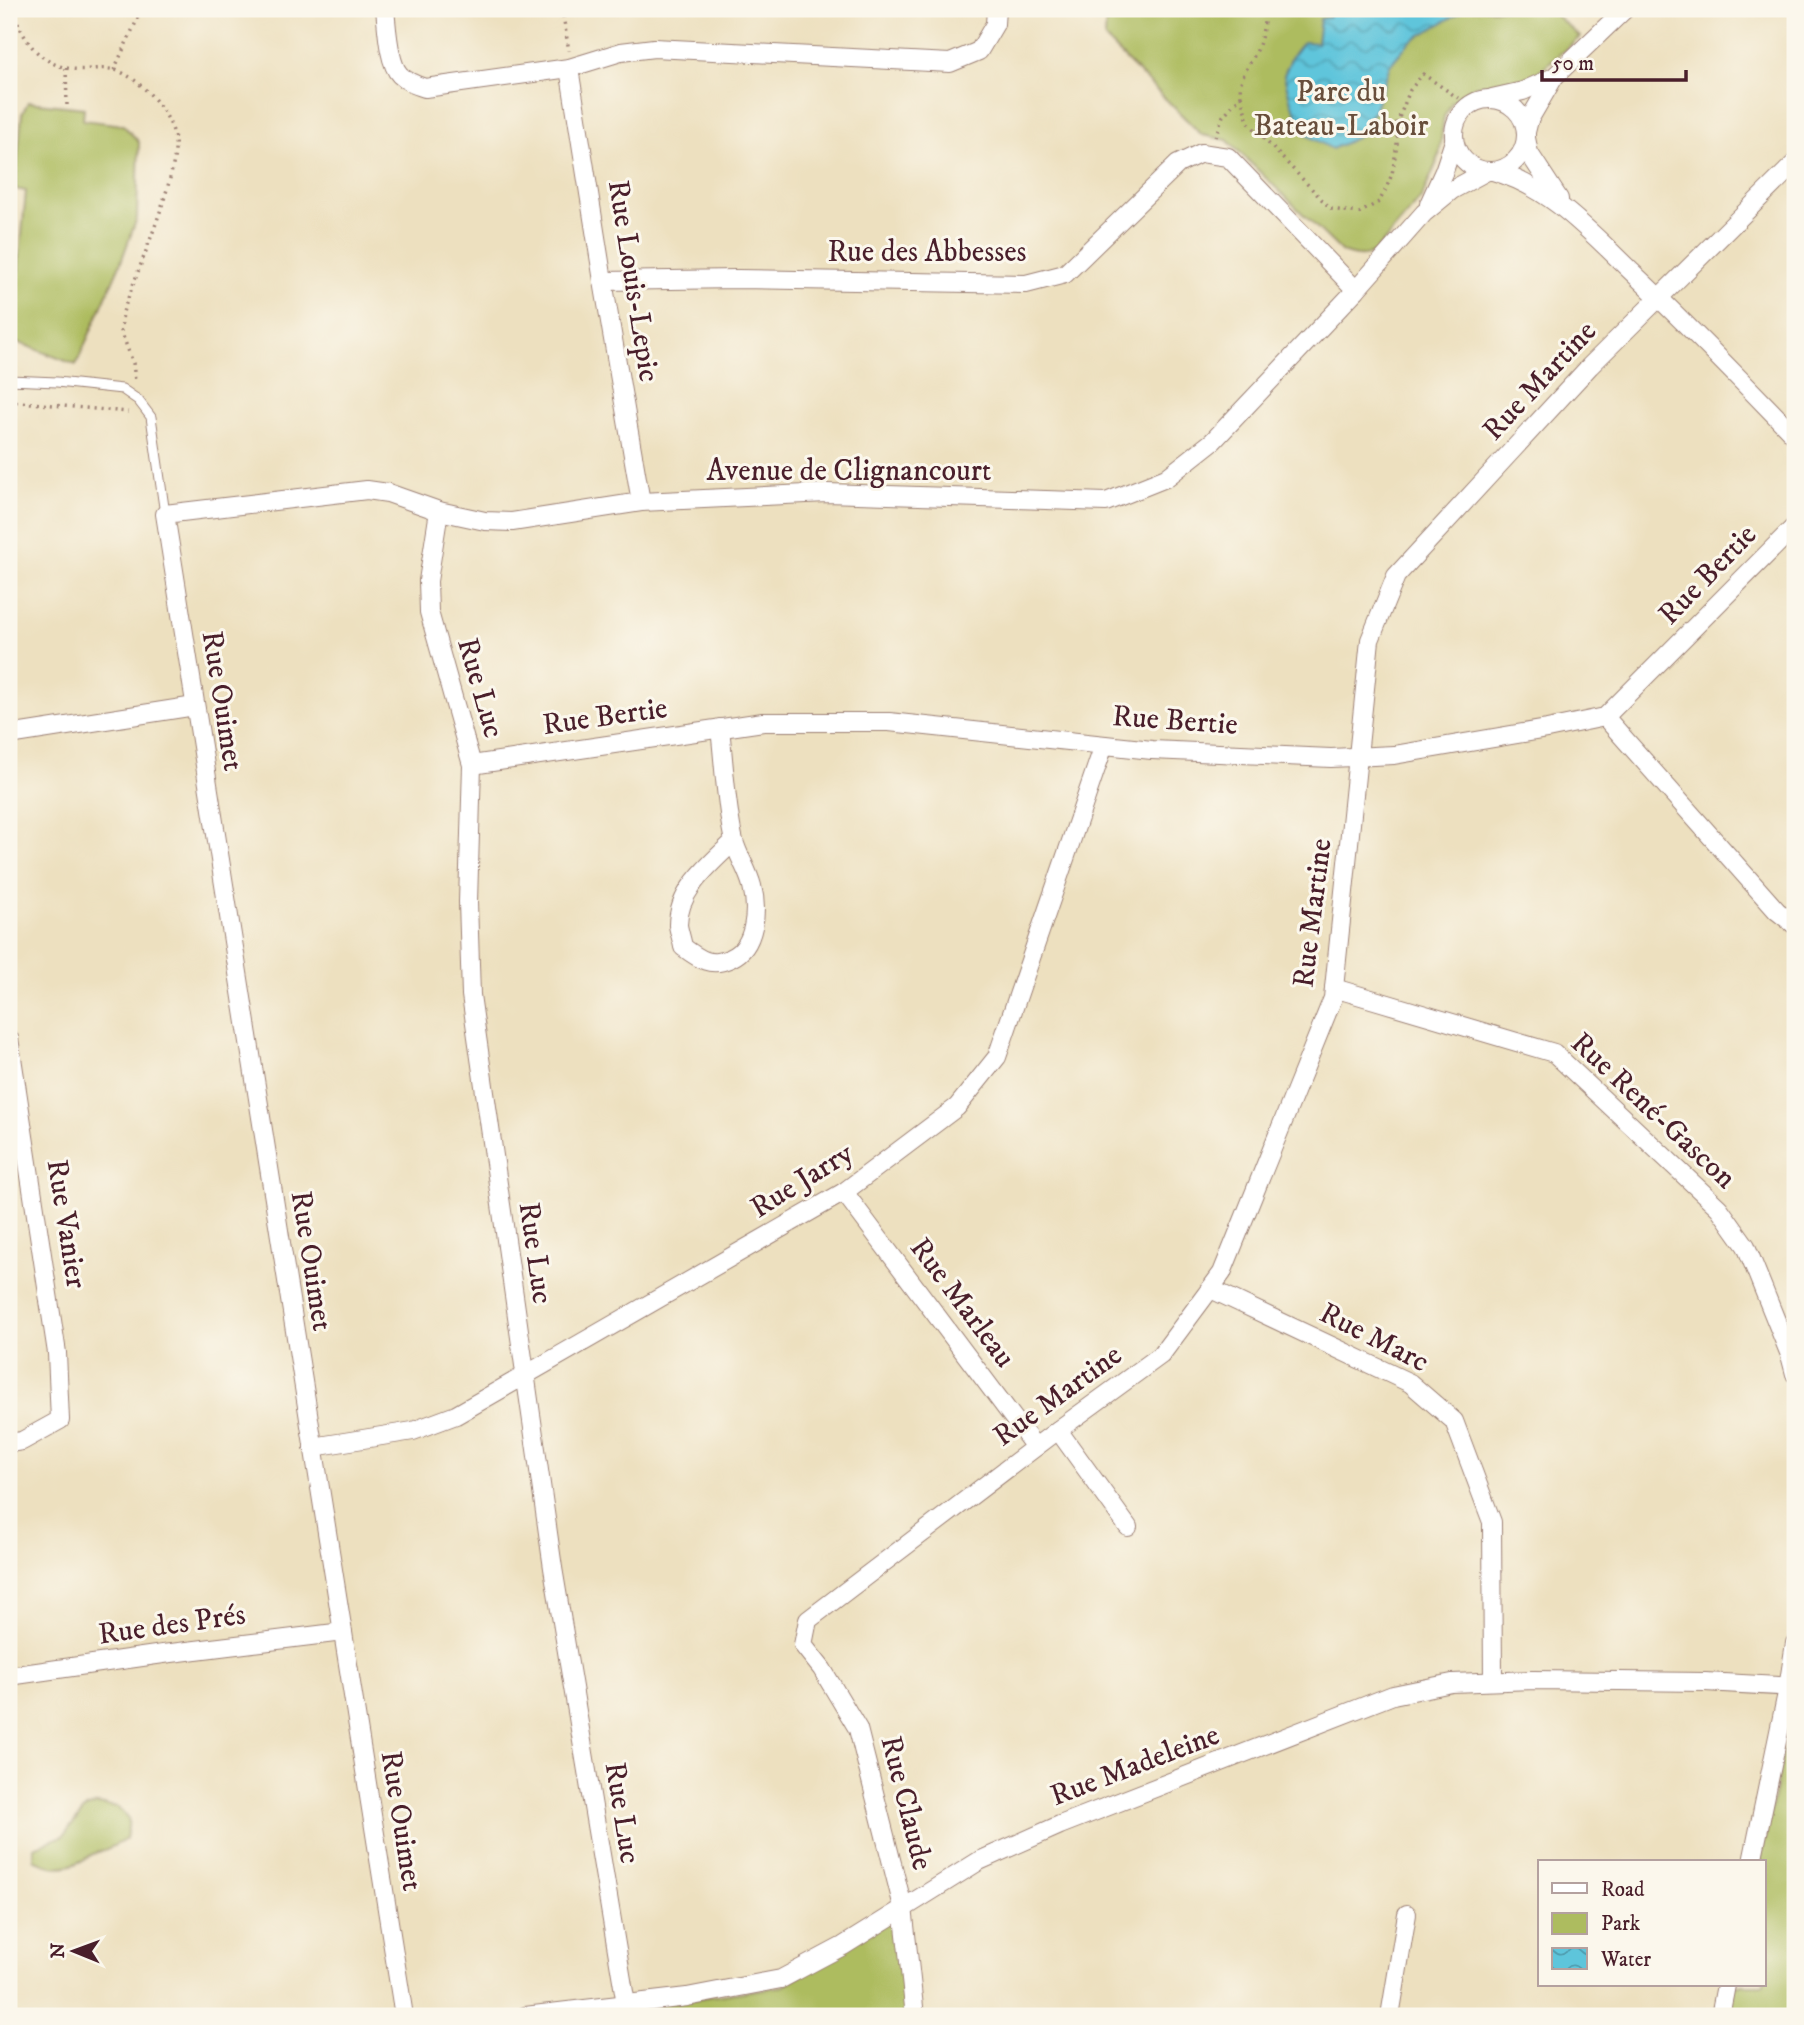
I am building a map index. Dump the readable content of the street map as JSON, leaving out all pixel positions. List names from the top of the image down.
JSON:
{
  "streets": {
    "street": [
      "Rue des Abbesses",
      "Rue Louis-Lepic",
      "Rue Martine",
      "Avenue de Clignancourt",
      "Rue Bertie",
      "Rue Luc",
      "Rue Ouimet",
      "Rue René-Gascon",
      "Rue Jarry",
      "Rue Vanier",
      "Rue Marleau",
      "Rue Marc",
      "Rue des Prés",
      "Rue Madeleine",
      "Rue Claude"
    ]
  },
  "crossings": [
    ["Rue des Abbesses", "Rue Louis-Lepic"],
    ["Rue des Abbesses", "Avenue de Clignancourt"],
    ["Rue Louis-Lepic", "Avenue de Clignancourt"],
    ["Rue Martine", "Rue Bertie"],
    ["Rue Martine", "Rue René-Gascon"],
    ["Rue Martine", "Rue Marleau"],
    ["Rue Martine", "Rue Marc"],
    ["Rue Martine", "Rue Claude"],
    ["Avenue de Clignancourt", "Rue Luc"],
    ["Avenue de Clignancourt", "Rue Ouimet"],
    ["Rue Bertie", "Rue Luc"],
    ["Rue Bertie", "Rue Jarry"],
    ["Rue Luc", "Rue Jarry"],
    ["Rue Luc", "Rue Madeleine"],
    ["Rue Ouimet", "Rue Jarry"],
    ["Rue Ouimet", "Rue des Prés"],
    ["Rue Jarry", "Rue Marleau"],
    ["Rue Marc", "Rue Madeleine"],
    ["Rue Madeleine", "Rue Claude"]
  ],
  "parks": ["Parc du Bateau-Laboir"],
  "legend": ["Road", "Park", "Water"],
  "scale_bar": "50 m",
  "north": "left"
}
